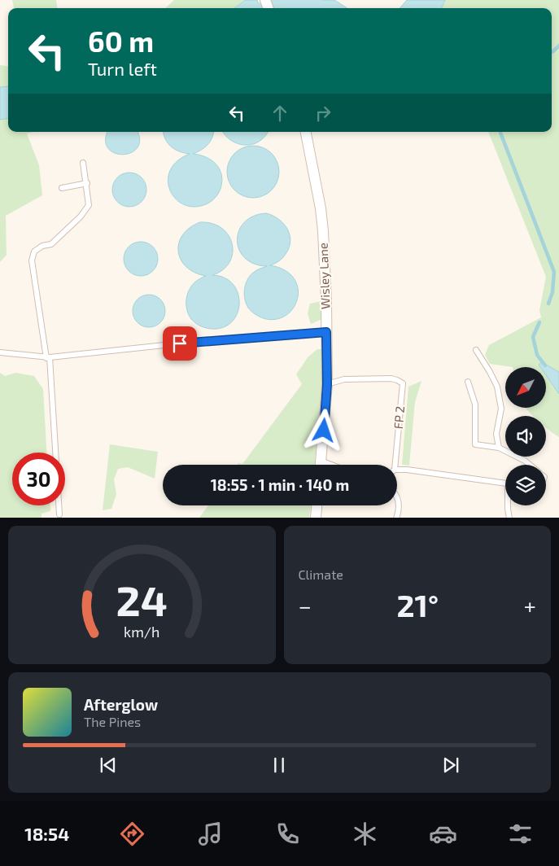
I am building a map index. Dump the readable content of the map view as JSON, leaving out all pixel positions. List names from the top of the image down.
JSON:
{
  "streets": {
    "street": ["Wisley Lane"],
    "lane": ["FP 2"]
  },
  "crossings": [
    ["Wisley Lane", "FP 2"]
  ],
  "north": "bottom left",
  "page": {
    "turn": ["60 m", "Turn left"],
    "limit": "30",
    "trip": "18:55 · 1 min · 140 m",
    "tile": "Climate",
    "heat": ["−", "21°", "+"],
    "song": ["Afterglow", "The Pines"],
    "tabs": "18:54",
    "gauge": ["24", "km/h"]
  }
}
